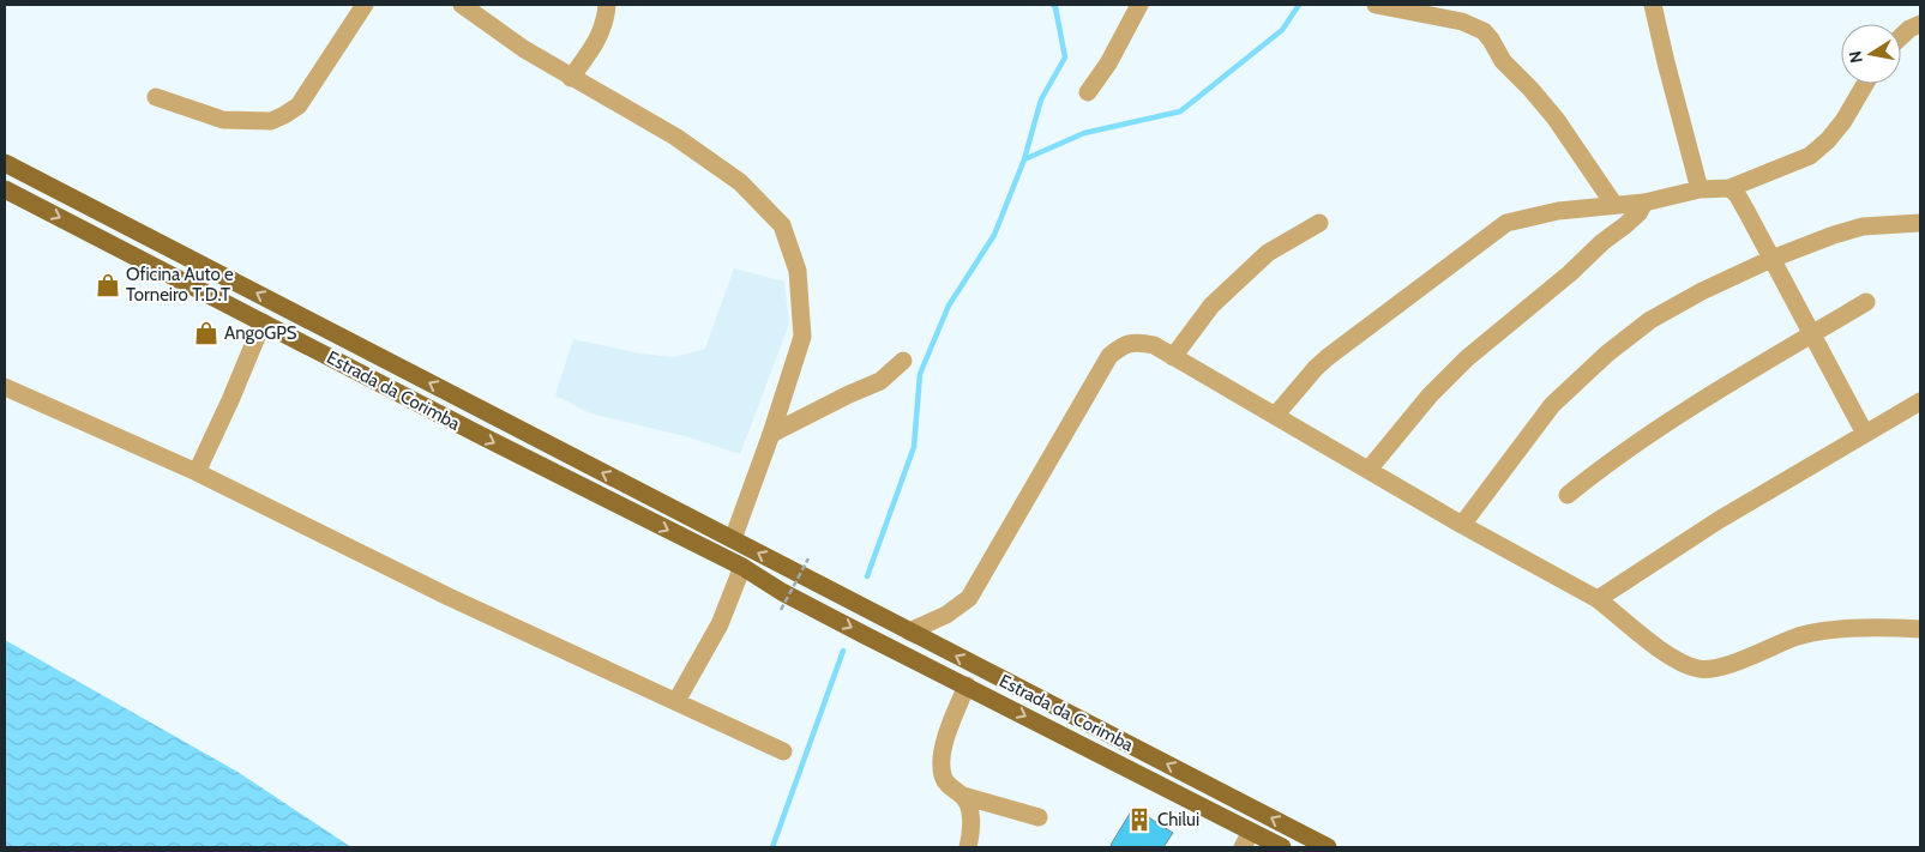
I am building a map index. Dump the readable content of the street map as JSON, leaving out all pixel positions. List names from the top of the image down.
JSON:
{
  "streets": {
    "main road": ["Estrada da Corimba"]
  },
  "places": {
    "shop": ["Oficina Auto e Torneiro T.D.T", "AngoGPS"],
    "building": ["Chilui"]
  },
  "north": "left"
}
